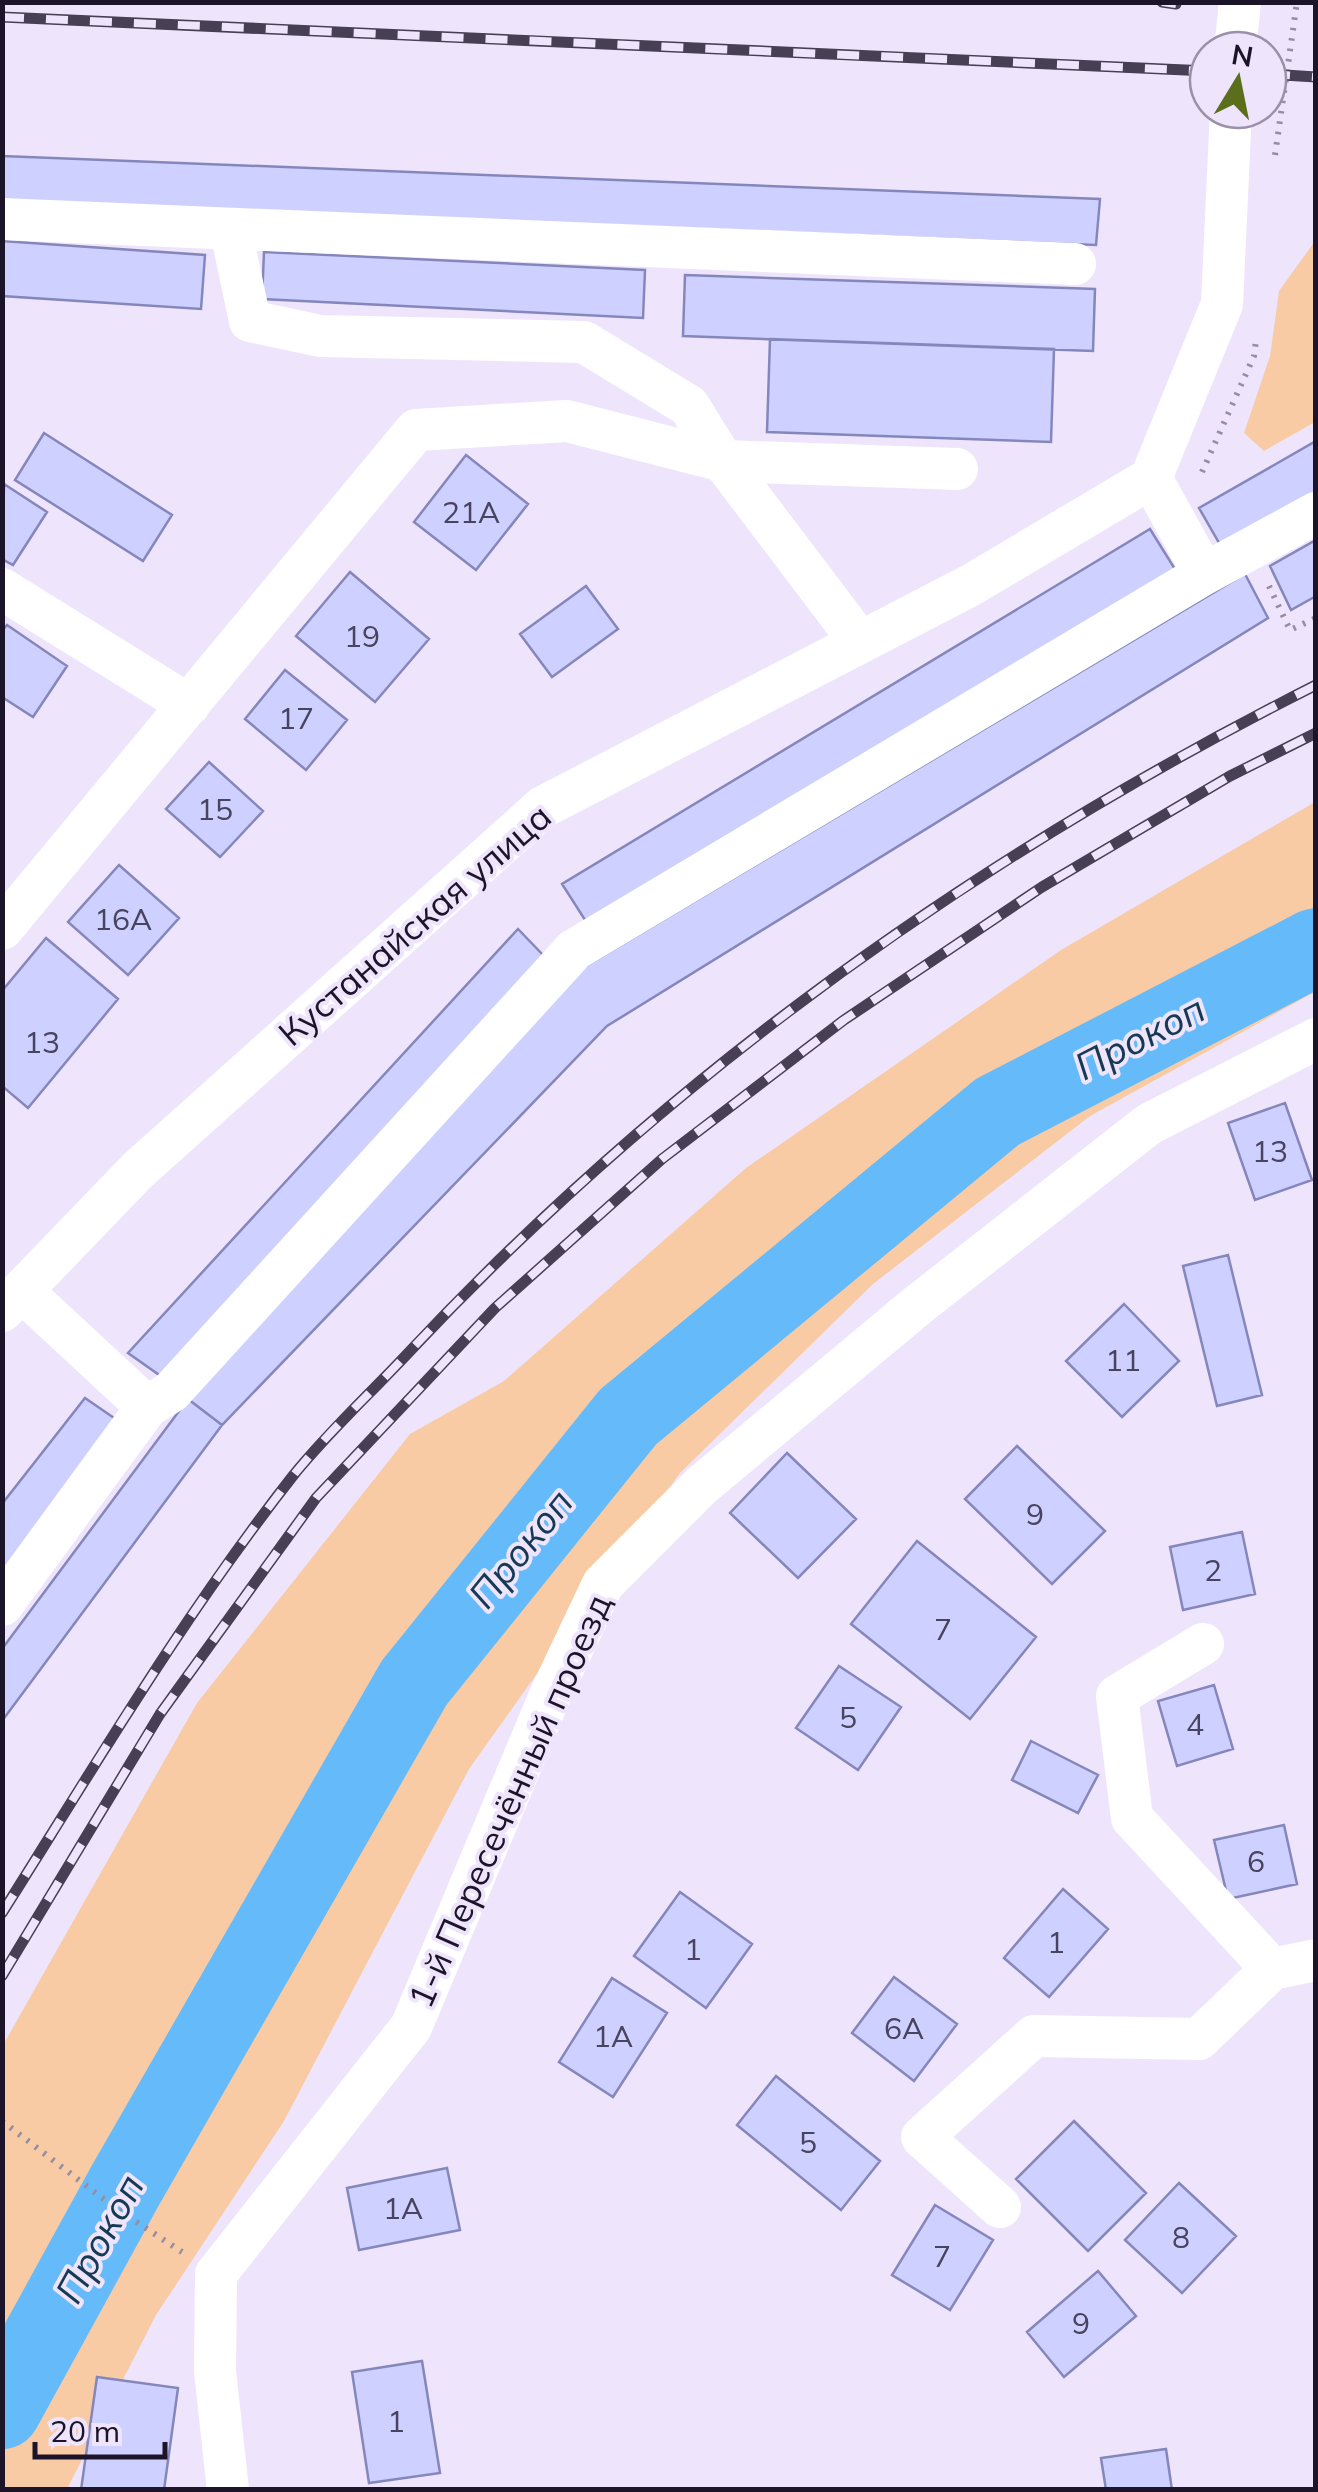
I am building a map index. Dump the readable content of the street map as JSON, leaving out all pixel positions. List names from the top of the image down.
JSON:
{
  "streets": {
    "street": ["Кустанайская улица", "1-й Пересечённый проезд"]
  },
  "water": ["Прокоп"],
  "house_numbers": [
    "21А",
    "19",
    "17",
    "15",
    "16А",
    "13",
    "13",
    "11",
    "9",
    "2",
    "7",
    "5",
    "4",
    "6",
    "1",
    "1",
    "6А",
    "1А",
    "5",
    "1А",
    "8",
    "7",
    "9",
    "1"
  ],
  "scale_bar": "20 m",
  "north": "top"
}
